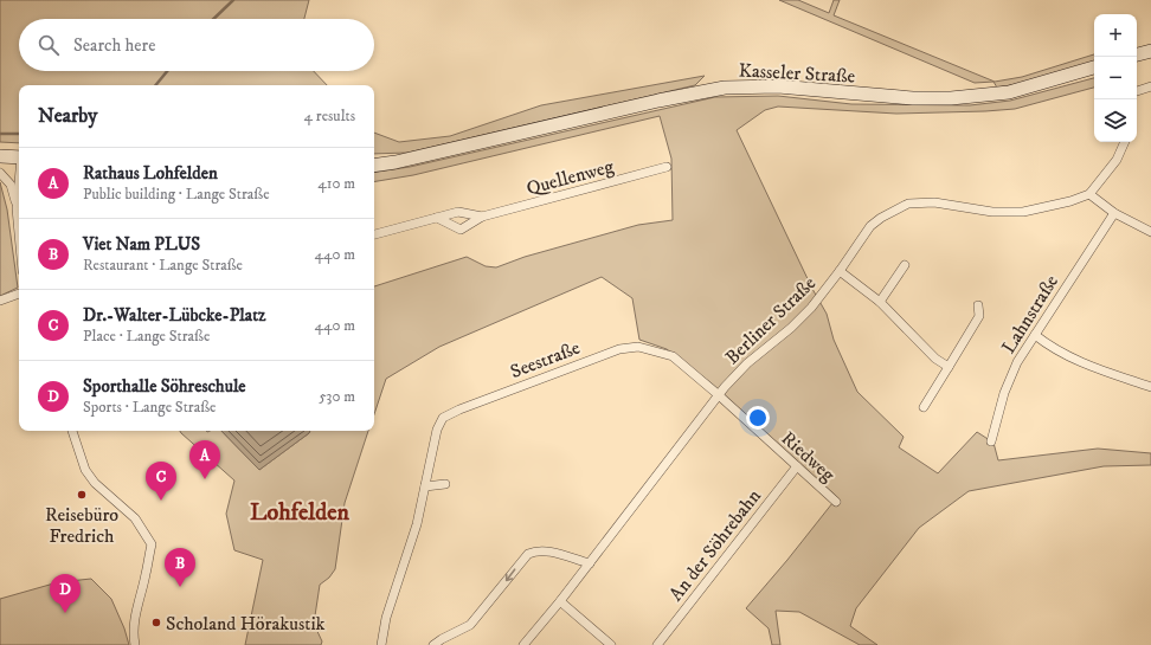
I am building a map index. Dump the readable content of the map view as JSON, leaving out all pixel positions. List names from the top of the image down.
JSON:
{
  "streets": {
    "main road": ["Kasseler Straße"],
    "street": [
      "Quellenweg",
      "Lahnstraße",
      "Berliner Straße",
      "Seestraße",
      "Riedweg",
      "An der Söhrebahn"
    ]
  },
  "crossings": [
    ["Berliner Straße", "Seestraße"],
    ["Berliner Straße", "Riedweg"],
    ["Seestraße", "Riedweg"],
    ["Riedweg", "An der Söhrebahn"]
  ],
  "districts": ["Lohfelden"],
  "places": ["Reisebüro Fredrich", "Scholand Hörakustik"],
  "page": {
    "map_buttons": ["+", "−"],
    "search": "Search here",
    "heading": ["Nearby", "4 results"],
    "list": [
      {
        "mark": "A",
        "name": "Rathaus Lohfelden",
        "note": "Public building · Lange Straße",
        "value": "410 m"
      },
      {
        "mark": "B",
        "name": "Viet Nam PLUS",
        "note": "Restaurant · Lange Straße",
        "value": "440 m"
      },
      {
        "mark": "C",
        "name": "Dr.-Walter-Lübcke-Platz",
        "note": "Place · Lange Straße",
        "value": "440 m"
      },
      {
        "mark": "D",
        "name": "Sporthalle Söhreschule",
        "note": "Sports · Lange Straße",
        "value": "530 m"
      }
    ],
    "pins": [
      "A",
      "C",
      "B",
      "D"
    ]
  }
}
